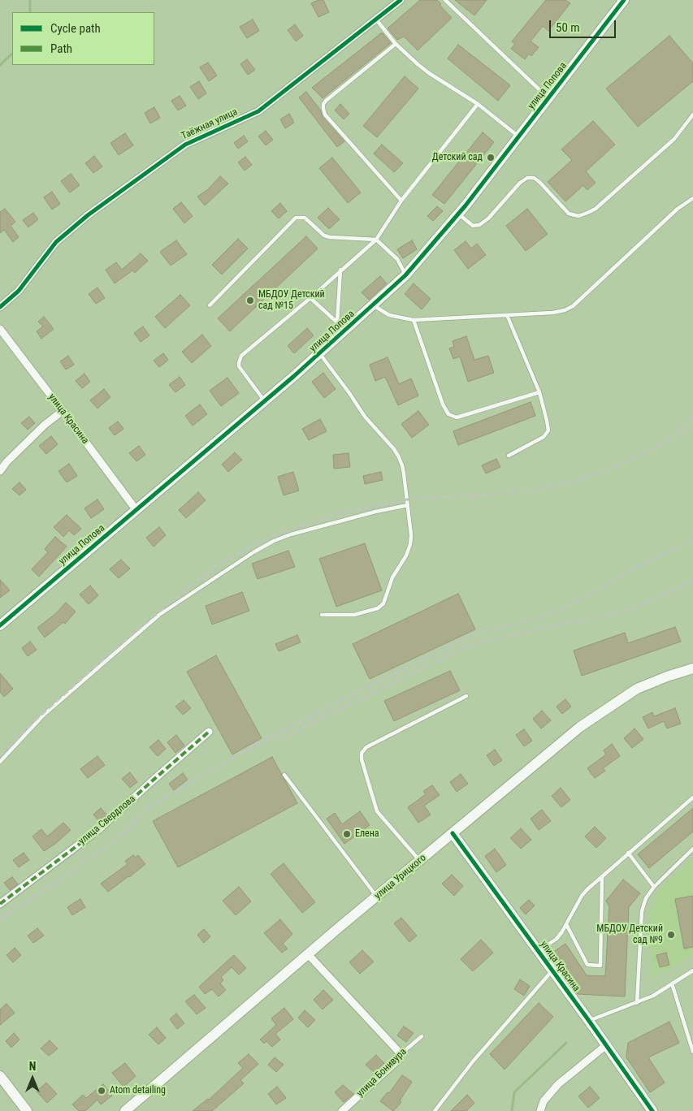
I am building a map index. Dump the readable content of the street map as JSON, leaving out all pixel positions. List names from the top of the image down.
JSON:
{
  "streets": {
    "street": [
      "улица Попова",
      "Таёжная улица",
      "улица Красина",
      "улица Свердлова",
      "улица Урицкого",
      "улица Бонивура"
    ]
  },
  "crossings": [
    ["улица Попова", "улица Красина"],
    ["улица Красина", "улица Урицкого"]
  ],
  "places": [
    "Детский сад",
    "МБДОУ Детский сад №15",
    "Елена",
    "МБДОУ Детский сад №9",
    "Atom detailing"
  ],
  "legend": ["Cycle path", "Path"],
  "scale_bar": "50 m",
  "north": "top"
}
